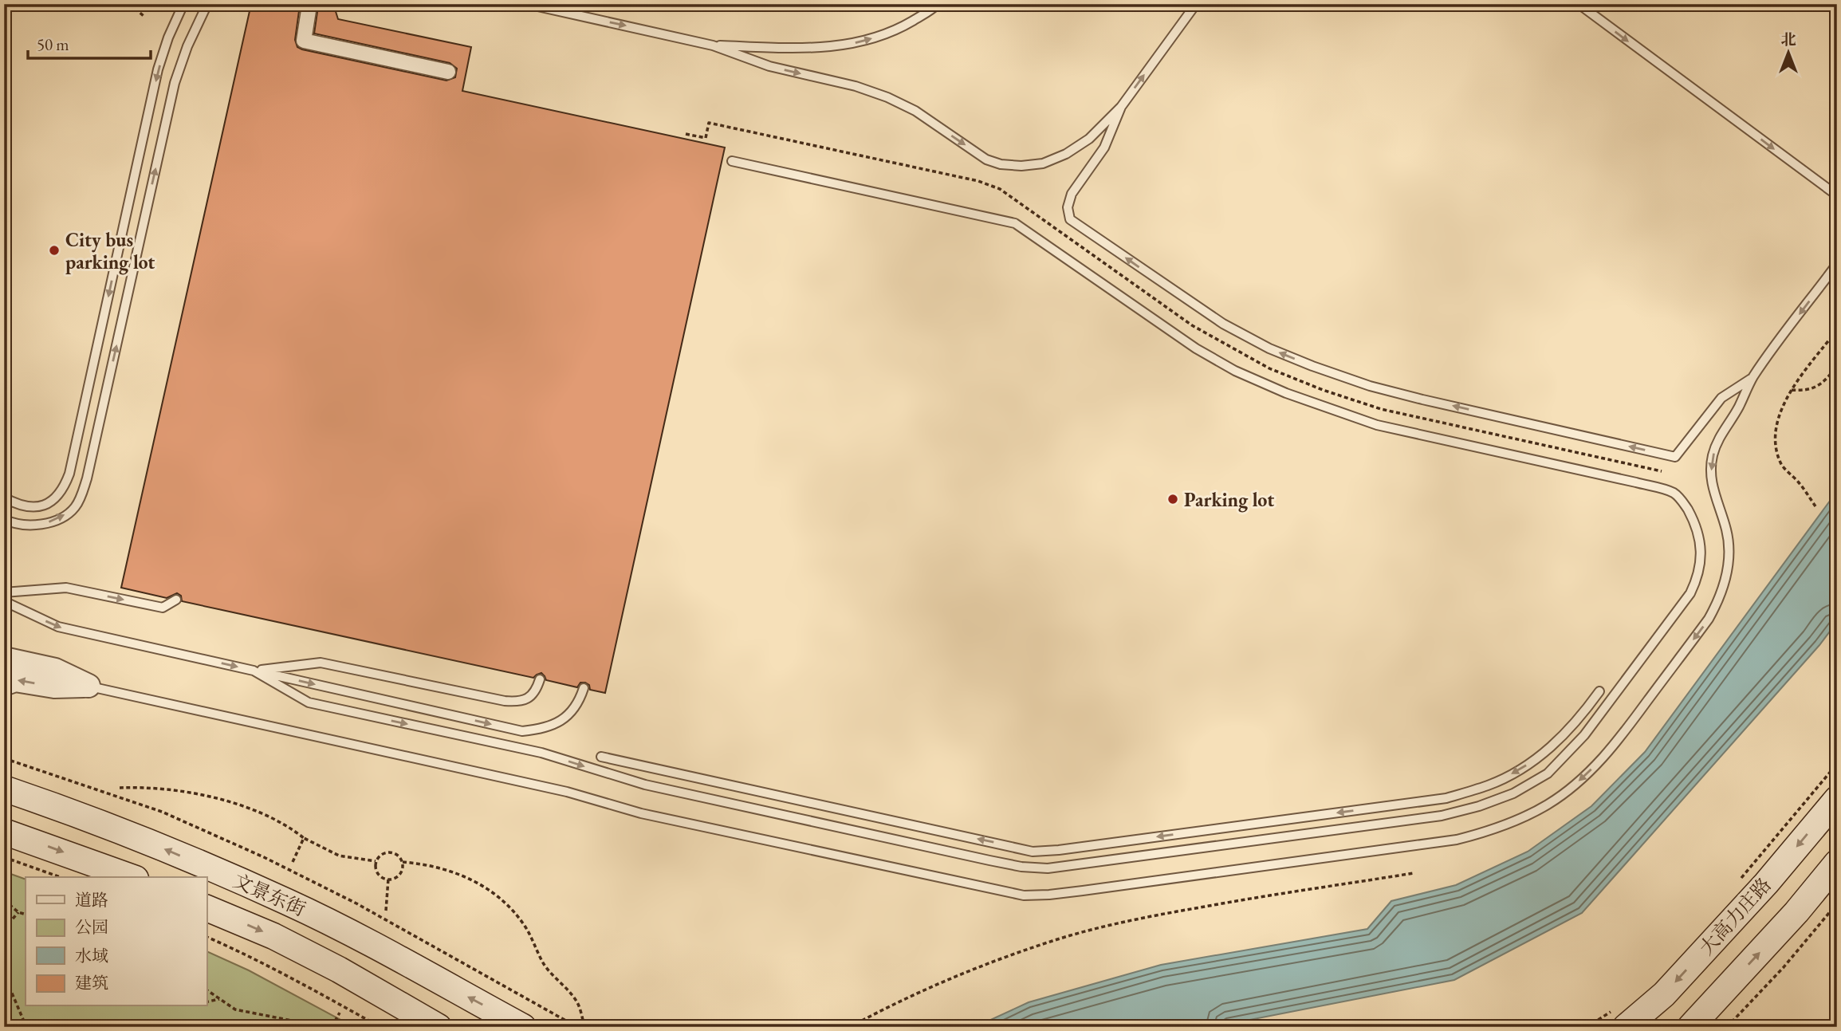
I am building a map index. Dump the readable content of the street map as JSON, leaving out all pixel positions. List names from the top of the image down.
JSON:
{
  "streets": {
    "main road": ["文景东街", "大高力庄路"]
  },
  "places": ["City bus parking lot", "Parking lot"],
  "legend": [
    "道路",
    "公园",
    "水域",
    "建筑"
  ],
  "scale_bar": "50 m",
  "north": "top"
}
